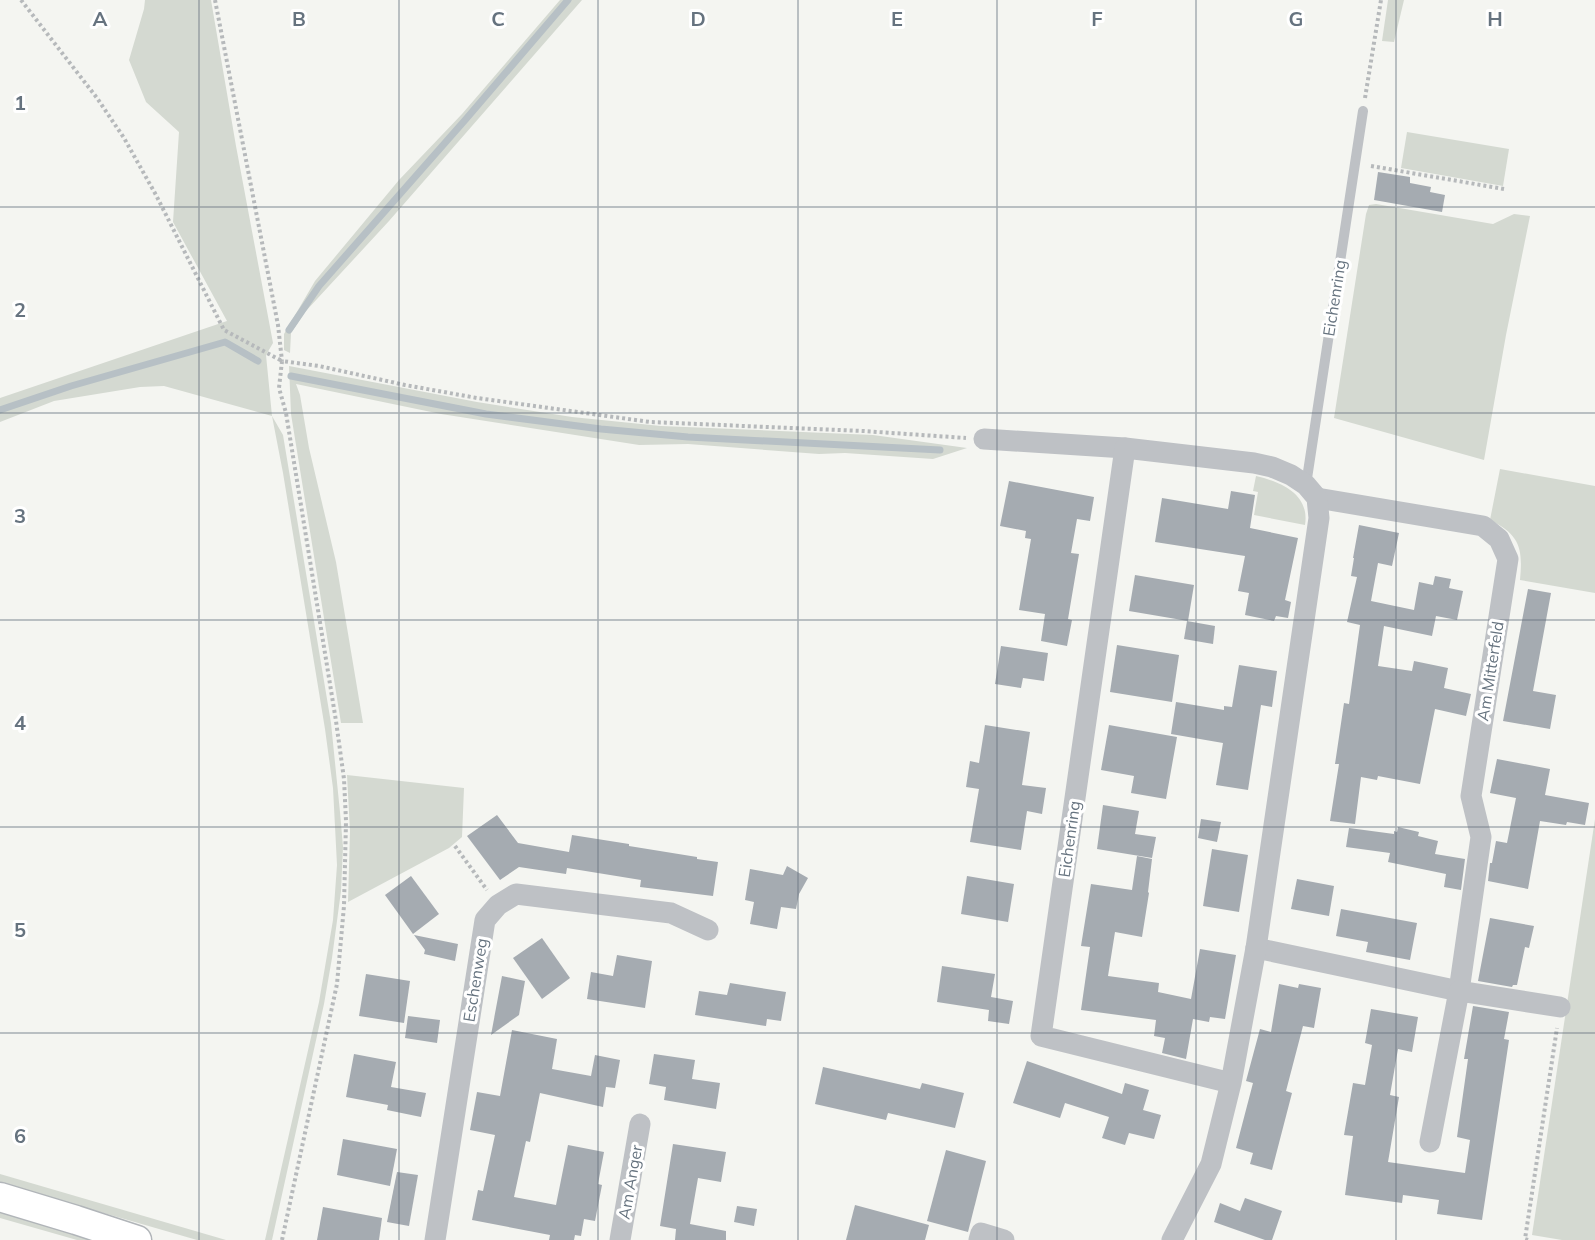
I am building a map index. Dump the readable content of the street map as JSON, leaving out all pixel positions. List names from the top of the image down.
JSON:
{
  "streets": {
    "street": [
      "Eichenring",
      "Am Mitterfeld",
      "Eschenweg",
      "Am Anger"
    ]
  },
  "crossings": [
    ["Eichenring", "Am Mitterfeld"]
  ],
  "grid": {
    "columns": [
      "A",
      "B",
      "C",
      "D",
      "E",
      "F",
      "G",
      "H"
    ],
    "rows": [
      "1",
      "2",
      "3",
      "4",
      "5",
      "6"
    ]
  }
}
